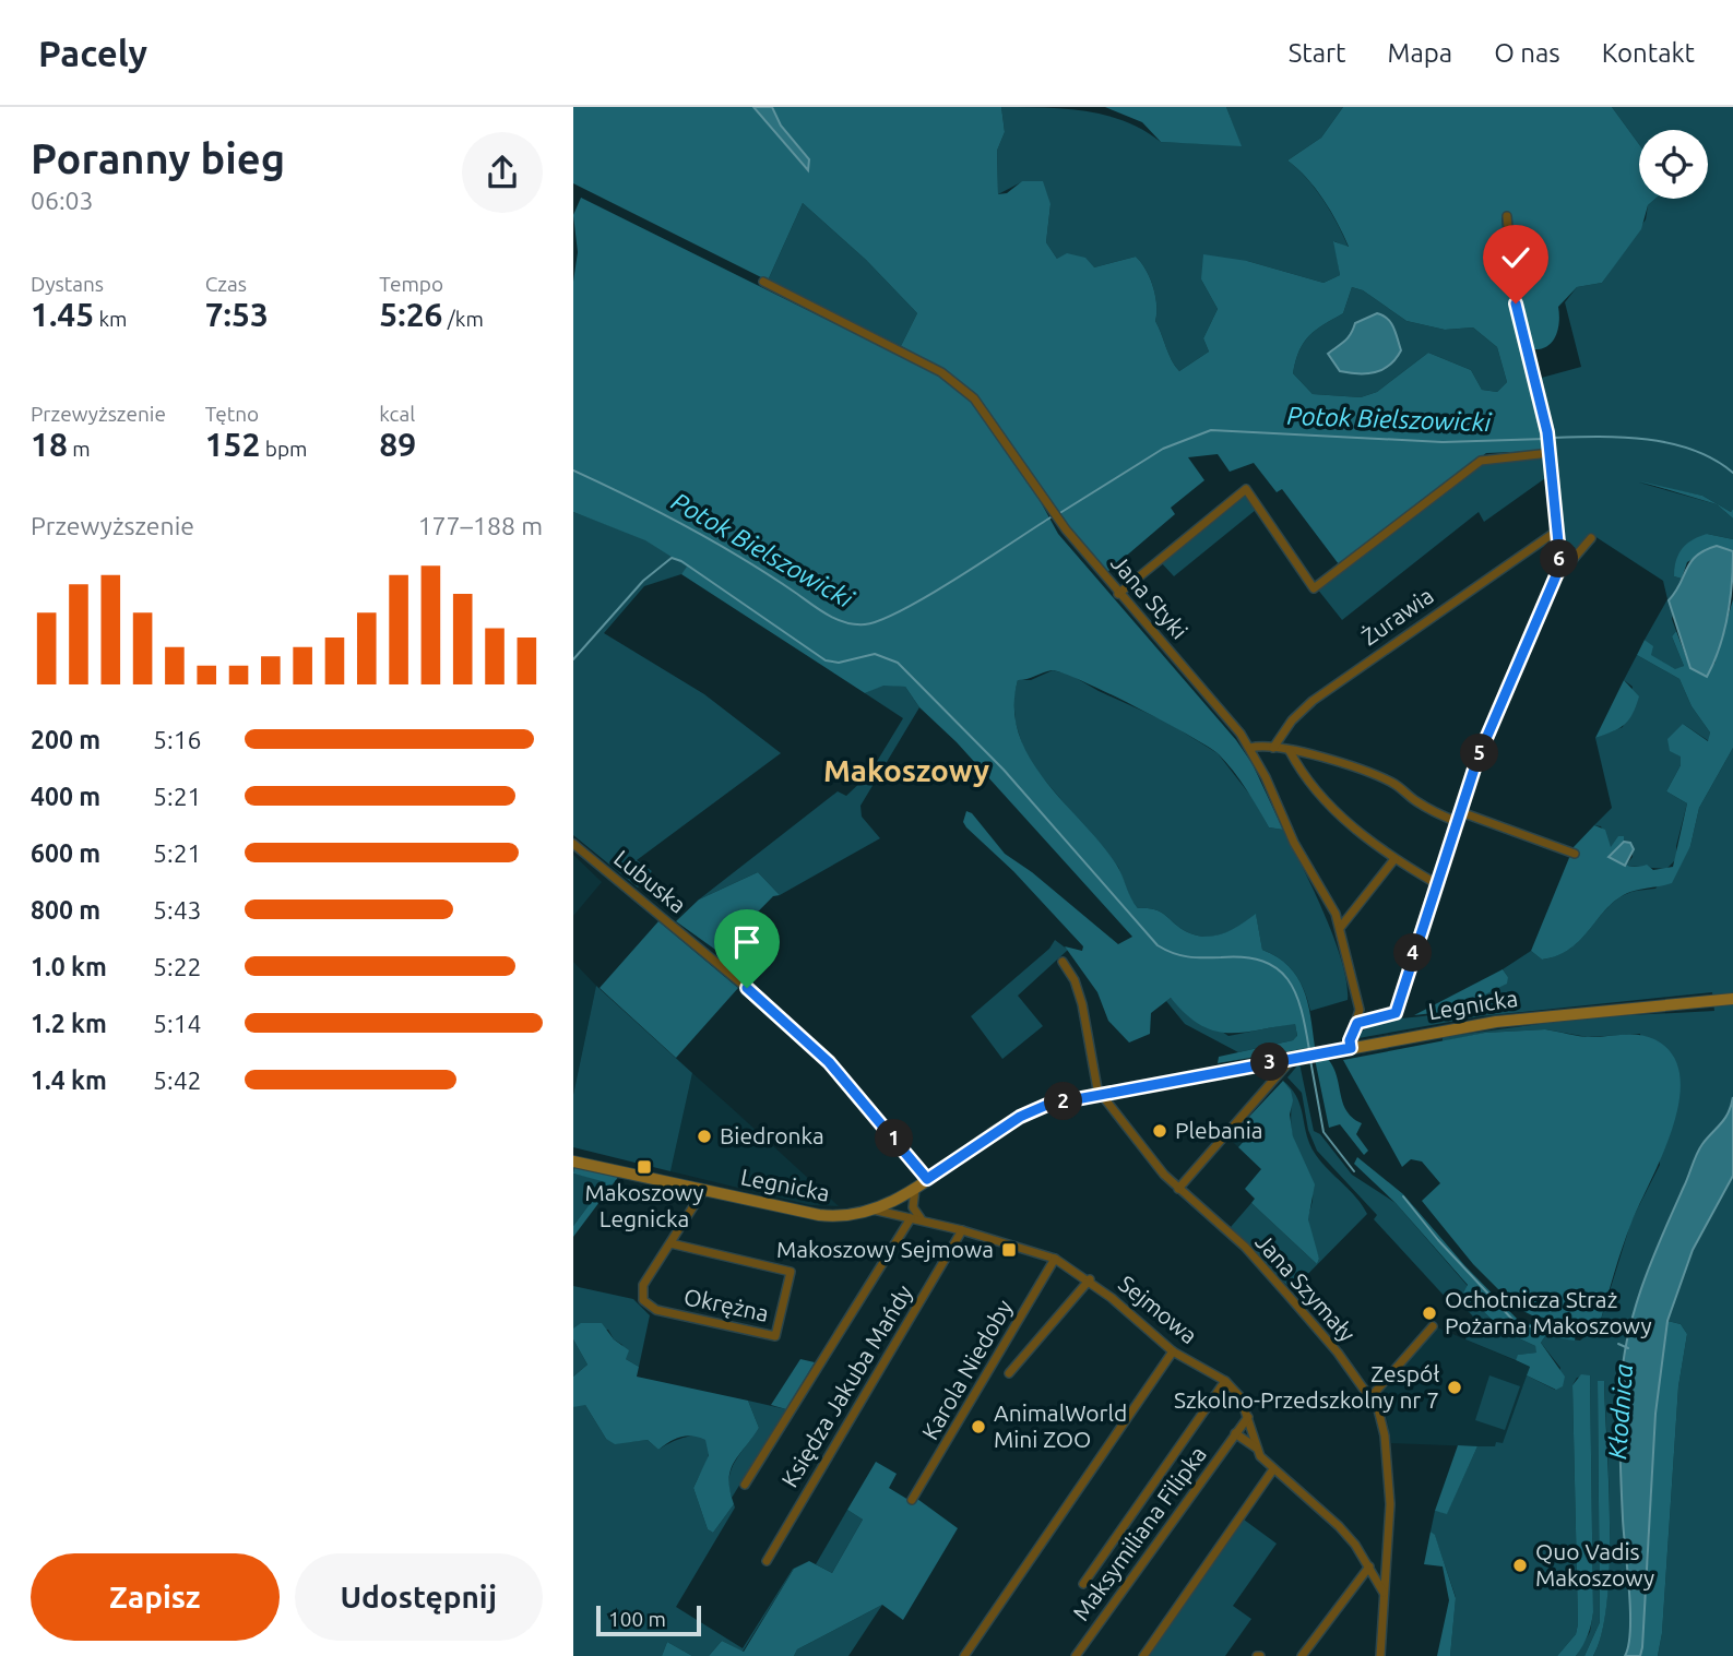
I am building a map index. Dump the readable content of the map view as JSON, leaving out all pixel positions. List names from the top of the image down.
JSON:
{
  "streets": {
    "main road": ["Legnicka"],
    "street": [
      "Jana Styki",
      "Żurawia",
      "Lubuska",
      "Jana Szymały",
      "Okrężna",
      "Sejmowa",
      "Karola Niedoby",
      "Księdza Jakuba Mańdy",
      "Maksymiliana Filipka"
    ]
  },
  "crossings": [
    ["Jana Styki", "Legnicka"],
    ["Lubuska", "Legnicka"],
    ["Legnicka", "Jana Szymały"],
    ["Legnicka", "Okrężna"],
    ["Legnicka", "Sejmowa"],
    ["Jana Szymały", "Sejmowa"],
    ["Sejmowa", "Karola Niedoby"],
    ["Sejmowa", "Księdza Jakuba Mańdy"],
    ["Sejmowa", "Maksymiliana Filipka"]
  ],
  "districts": ["Makoszowy"],
  "water": ["Potok Bielszowicki", "Kłodnica"],
  "places": {
    "other": [
      "Plebania",
      "Biedronka",
      "Ochotnicza Straż Pożarna Makoszowy",
      "Zespół Szkolno-Przedszkolny nr 7",
      "AnimalWorld Mini ZOO",
      "Quo Vadis Makoszowy"
    ],
    "transit": ["Makoszowy Legnicka", "Makoszowy Sejmowa"]
  },
  "scale_bar": "100 m",
  "page": {
    "header": "Pacely",
    "nav": [
      "Start",
      "Mapa",
      "O nas",
      "Kontakt"
    ],
    "heading": ["Poranny bieg", "06:03"],
    "stats": [
      ["Dystans", "1.45 km"],
      ["Czas", "7:53"],
      ["Tempo", "5:26 /km"],
      ["Przewyższenie", "18 m"],
      ["Tętno", "152 bpm"],
      ["kcal", "89"]
    ],
    "chart": ["Przewyższenie", "177–188 m"],
    "pins": [
      "6",
      "5",
      "4",
      "3",
      "2",
      "1"
    ],
    "list": [
      {
        "name": "200 m",
        "note": "5:16"
      },
      {
        "name": "400 m",
        "note": "5:21"
      },
      {
        "name": "600 m",
        "note": "5:21"
      },
      {
        "name": "800 m",
        "note": "5:43"
      },
      {
        "name": "1.0 km",
        "note": "5:22"
      },
      {
        "name": "1.2 km",
        "note": "5:14"
      },
      {
        "name": "1.4 km",
        "note": "5:42"
      }
    ],
    "buttons": ["Zapisz", "Udostępnij"],
    "scale": "100 m"
  }
}
